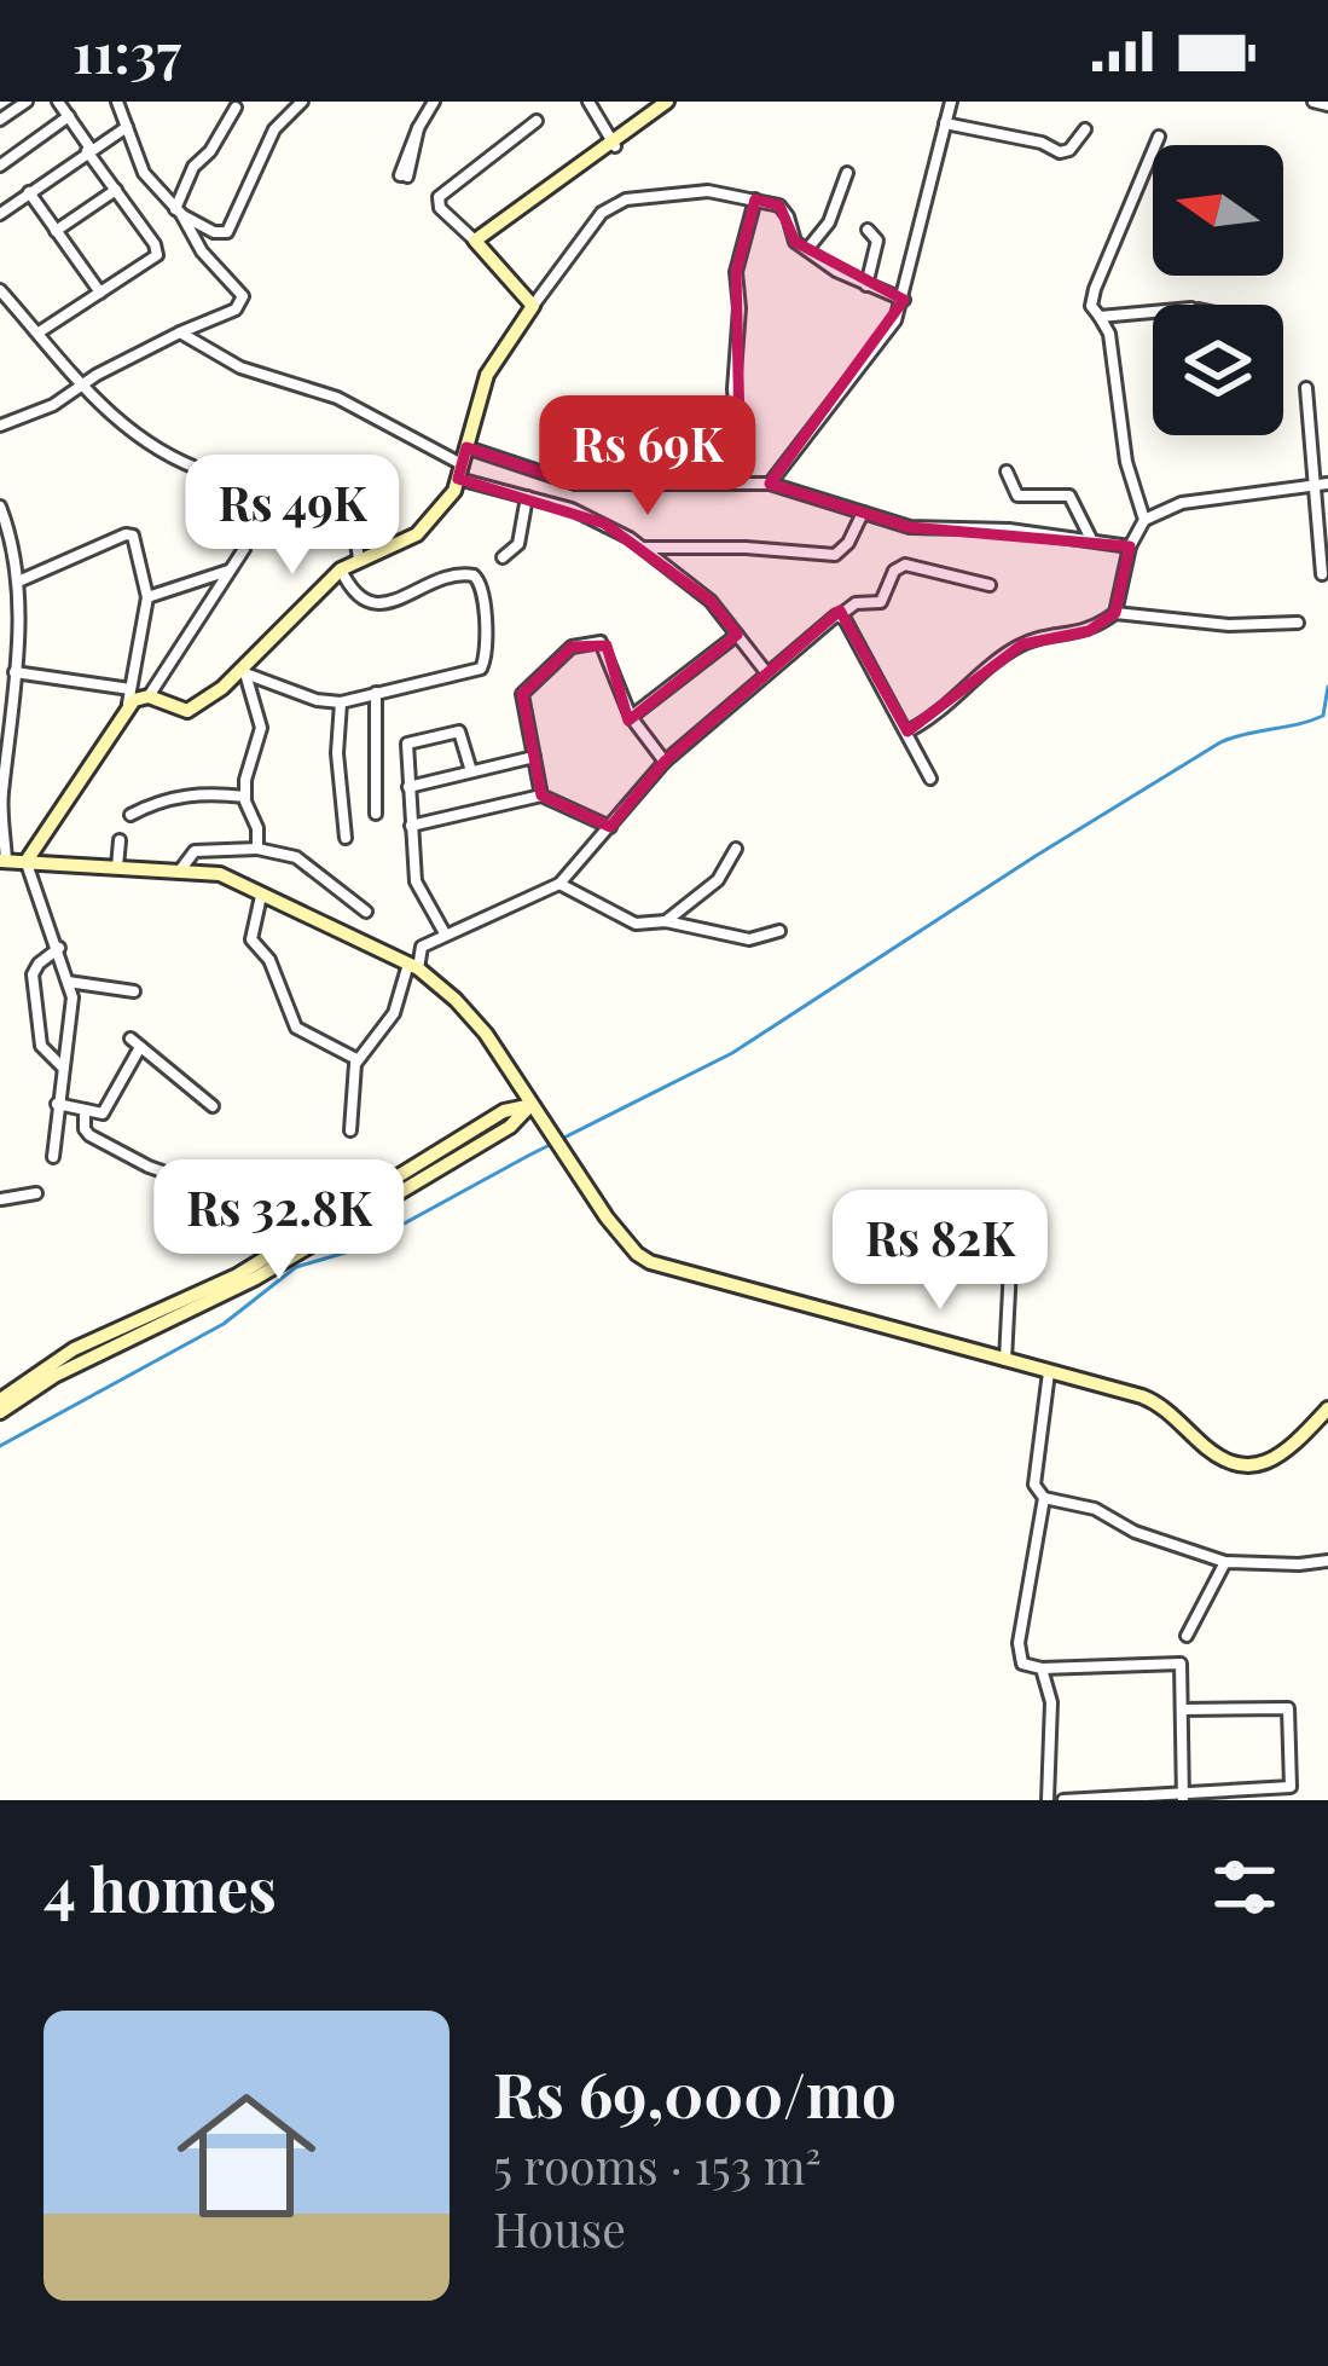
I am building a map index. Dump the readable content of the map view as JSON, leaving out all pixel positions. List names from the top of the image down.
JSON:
{
  "north": "left",
  "page": {
    "status": "11:37",
    "price": [
      "Rs 69K",
      "Rs 49K",
      "Rs 32.8K",
      "Rs 82K"
    ],
    "heading": "4 homes",
    "list": [
      {
        "name": "Rs 69,000/mo",
        "note": "5 rooms · 153 m² · House"
      }
    ]
  }
}
